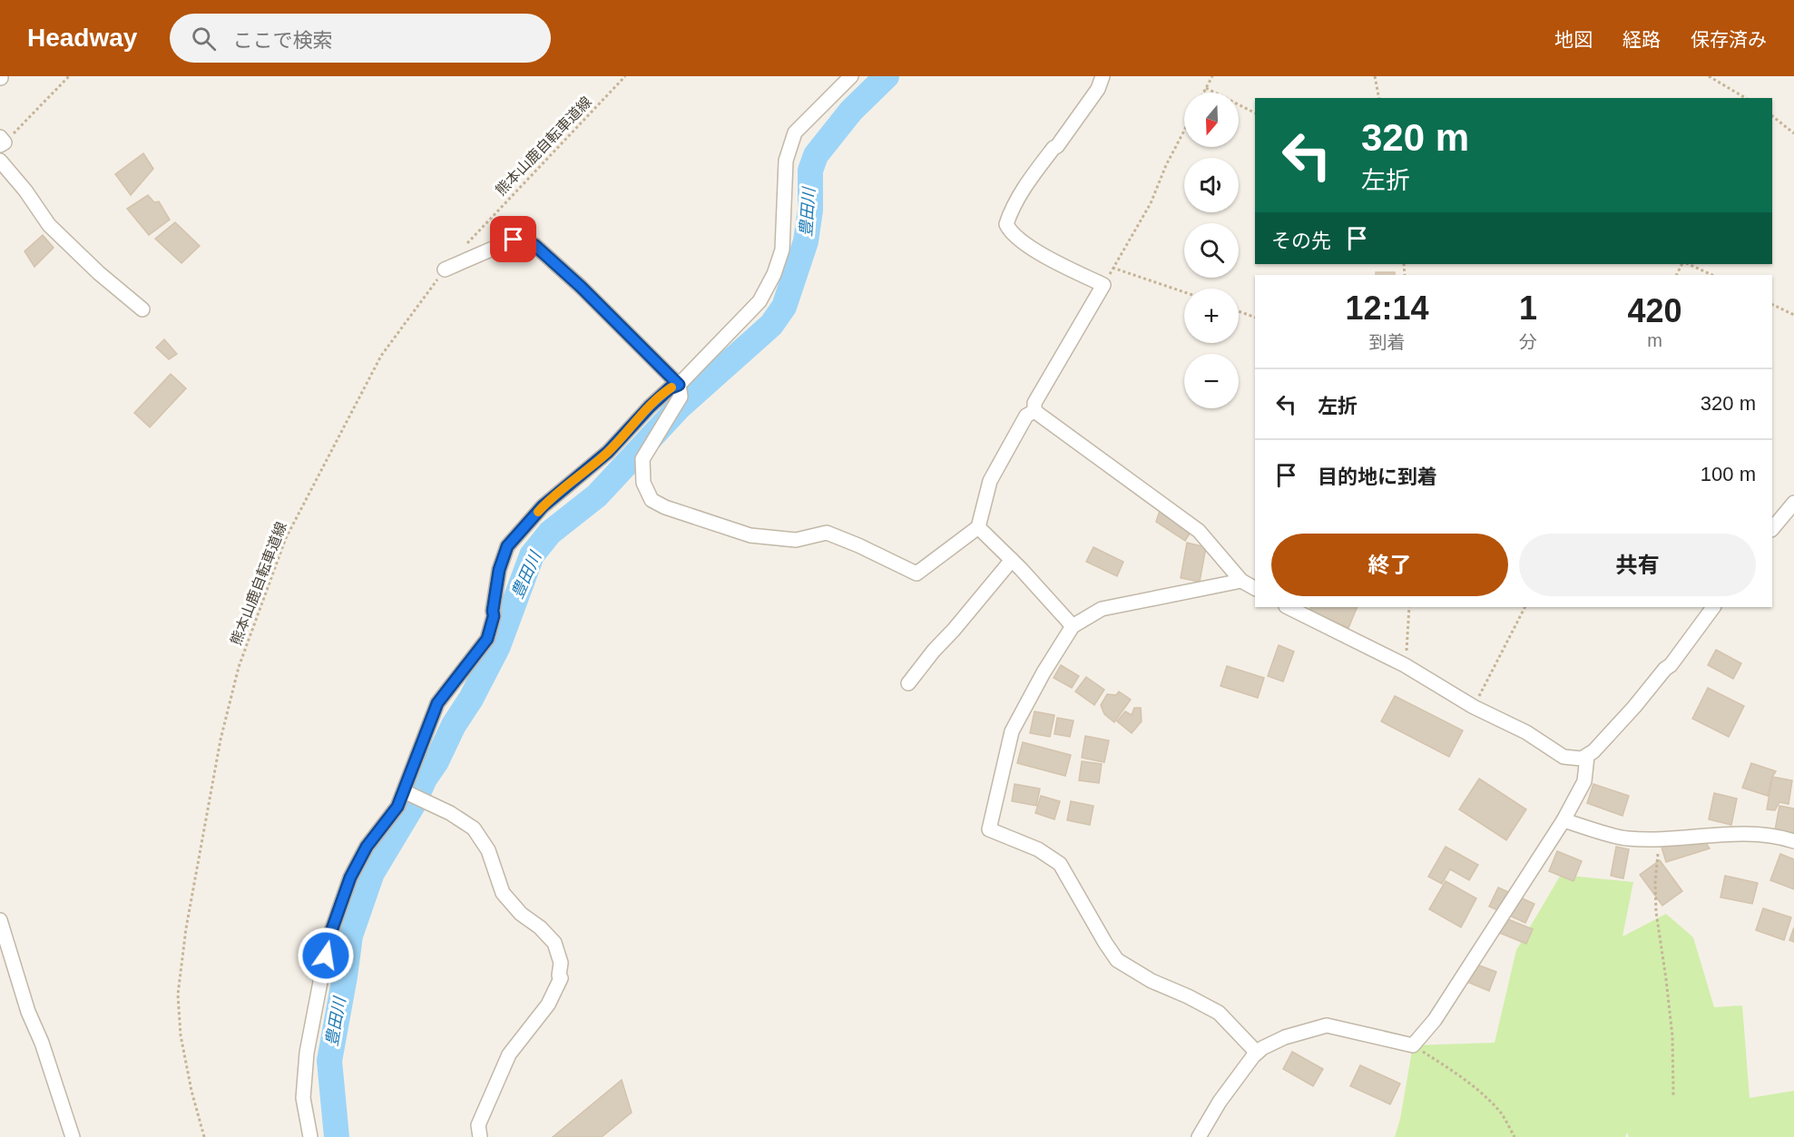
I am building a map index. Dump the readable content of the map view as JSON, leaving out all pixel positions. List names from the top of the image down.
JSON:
{
  "streets": {
    "path": ["熊本山鹿自転車道線"]
  },
  "water": ["豊田川"],
  "north": "bottom",
  "page": {
    "header": "Headway",
    "search": "ここで検索",
    "nav": ["地図", "経路", "保存済み"],
    "map_buttons": ["+", "−"],
    "turn": ["320 m", "左折"],
    "then": "その先",
    "eta": [
      "12:14",
      "到着",
      "1",
      "分",
      "420",
      "m"
    ],
    "list": [
      {
        "name": "左折",
        "value": "320 m"
      },
      {
        "name": "目的地に到着",
        "value": "100 m"
      }
    ],
    "buttons": ["終了", "共有"]
  }
}
